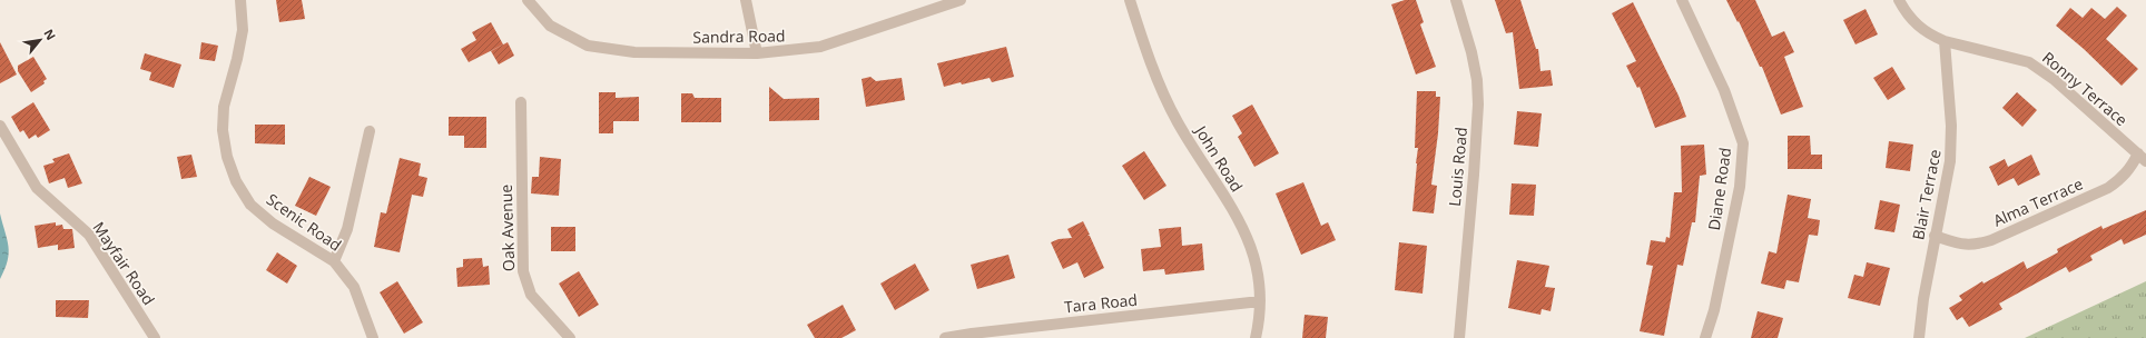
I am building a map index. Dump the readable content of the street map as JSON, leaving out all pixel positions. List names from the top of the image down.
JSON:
{
  "streets": {
    "street": [
      "Sandra Road",
      "Ronny Terrace",
      "John Road",
      "Louis Road",
      "Diane Road",
      "Blair Terrace",
      "Alma Terrace",
      "Scenic Road",
      "Oak Avenue",
      "Mayfair Road",
      "Tara Road"
    ]
  },
  "crossings": [
    ["Ronny Terrace", "Blair Terrace"],
    ["Ronny Terrace", "Alma Terrace"],
    ["John Road", "Tara Road"],
    ["Blair Terrace", "Alma Terrace"]
  ],
  "north": "top right"
}
